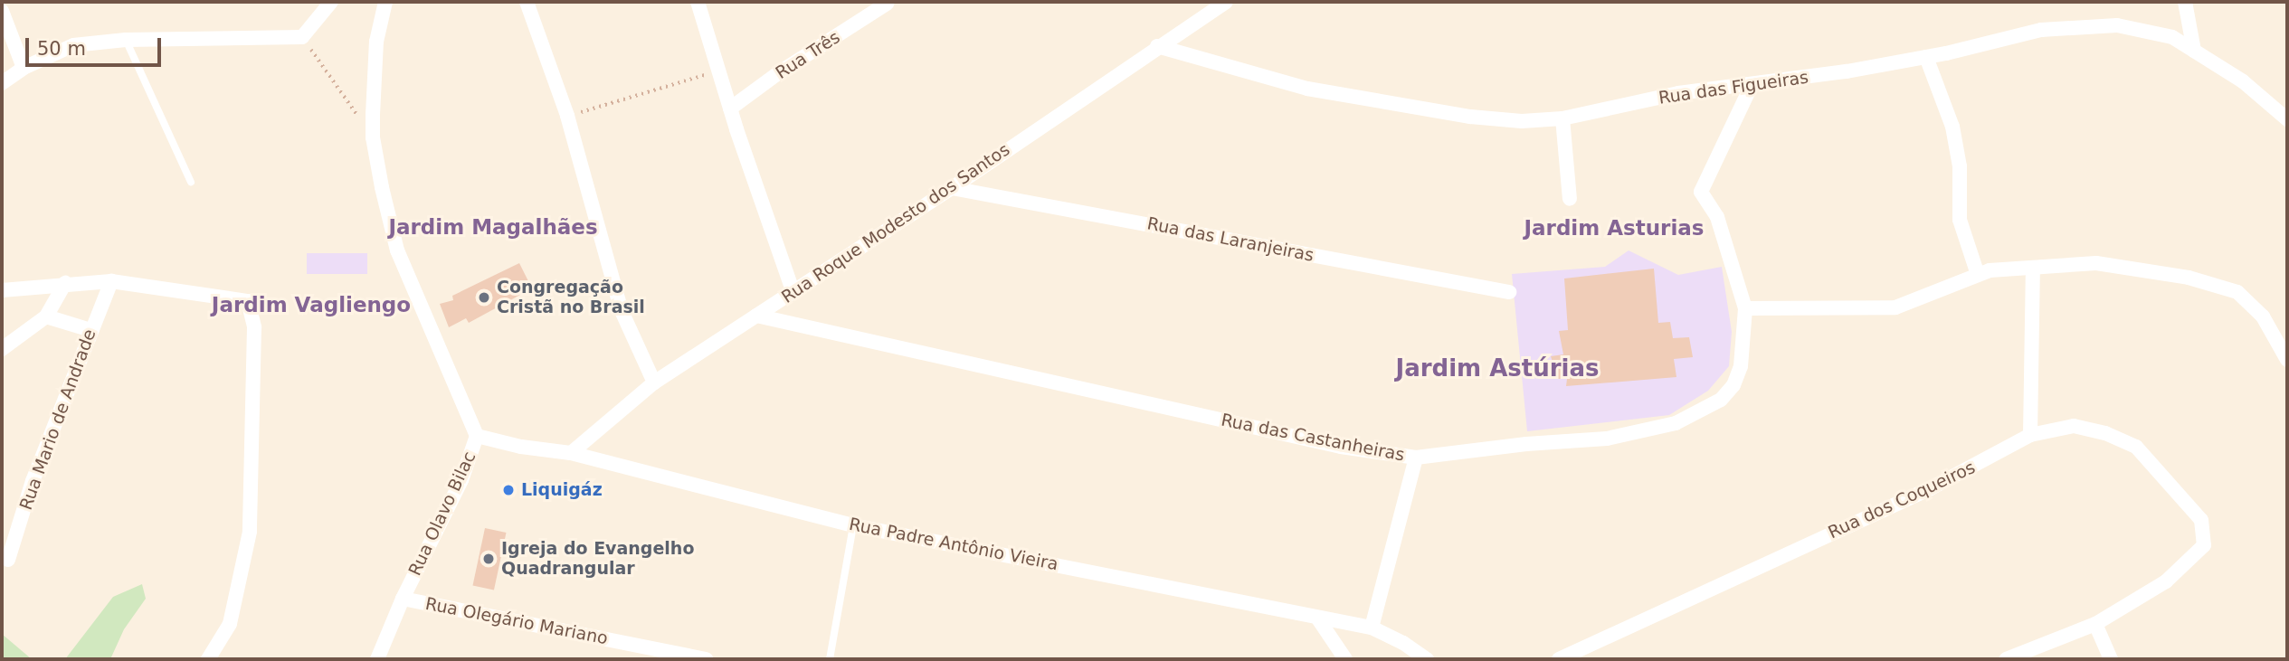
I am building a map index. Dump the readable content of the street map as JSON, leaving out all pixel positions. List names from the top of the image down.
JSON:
{
  "streets": {
    "street": [
      "Rua Três",
      "Rua das Figueiras",
      "Rua Roque Modesto dos Santos",
      "Rua das Laranjeiras",
      "Rua Mario de Andrade",
      "Rua das Castanheiras",
      "Rua dos Coqueiros",
      "Rua Olavo Bilac",
      "Rua Padre Antônio Vieira",
      "Rua Olegário Mariano"
    ]
  },
  "crossings": [
    ["Rua das Figueiras", "Rua Roque Modesto dos Santos"],
    ["Rua das Figueiras", "Rua das Castanheiras"],
    ["Rua Roque Modesto dos Santos", "Rua das Laranjeiras"],
    ["Rua Roque Modesto dos Santos", "Rua das Castanheiras"],
    ["Rua Roque Modesto dos Santos", "Rua Padre Antônio Vieira"],
    ["Rua Olavo Bilac", "Rua Padre Antônio Vieira"],
    ["Rua Olavo Bilac", "Rua Olegário Mariano"]
  ],
  "districts": [
    "Jardim Magalhães",
    "Jardim Asturias",
    "Jardim Vagliengo",
    "Jardim Astúrias"
  ],
  "places": ["Congregação Cristã no Brasil", "Liquigáz", "Igreja do Evangelho Quadrangular"],
  "scale_bar": "50 m"
}
